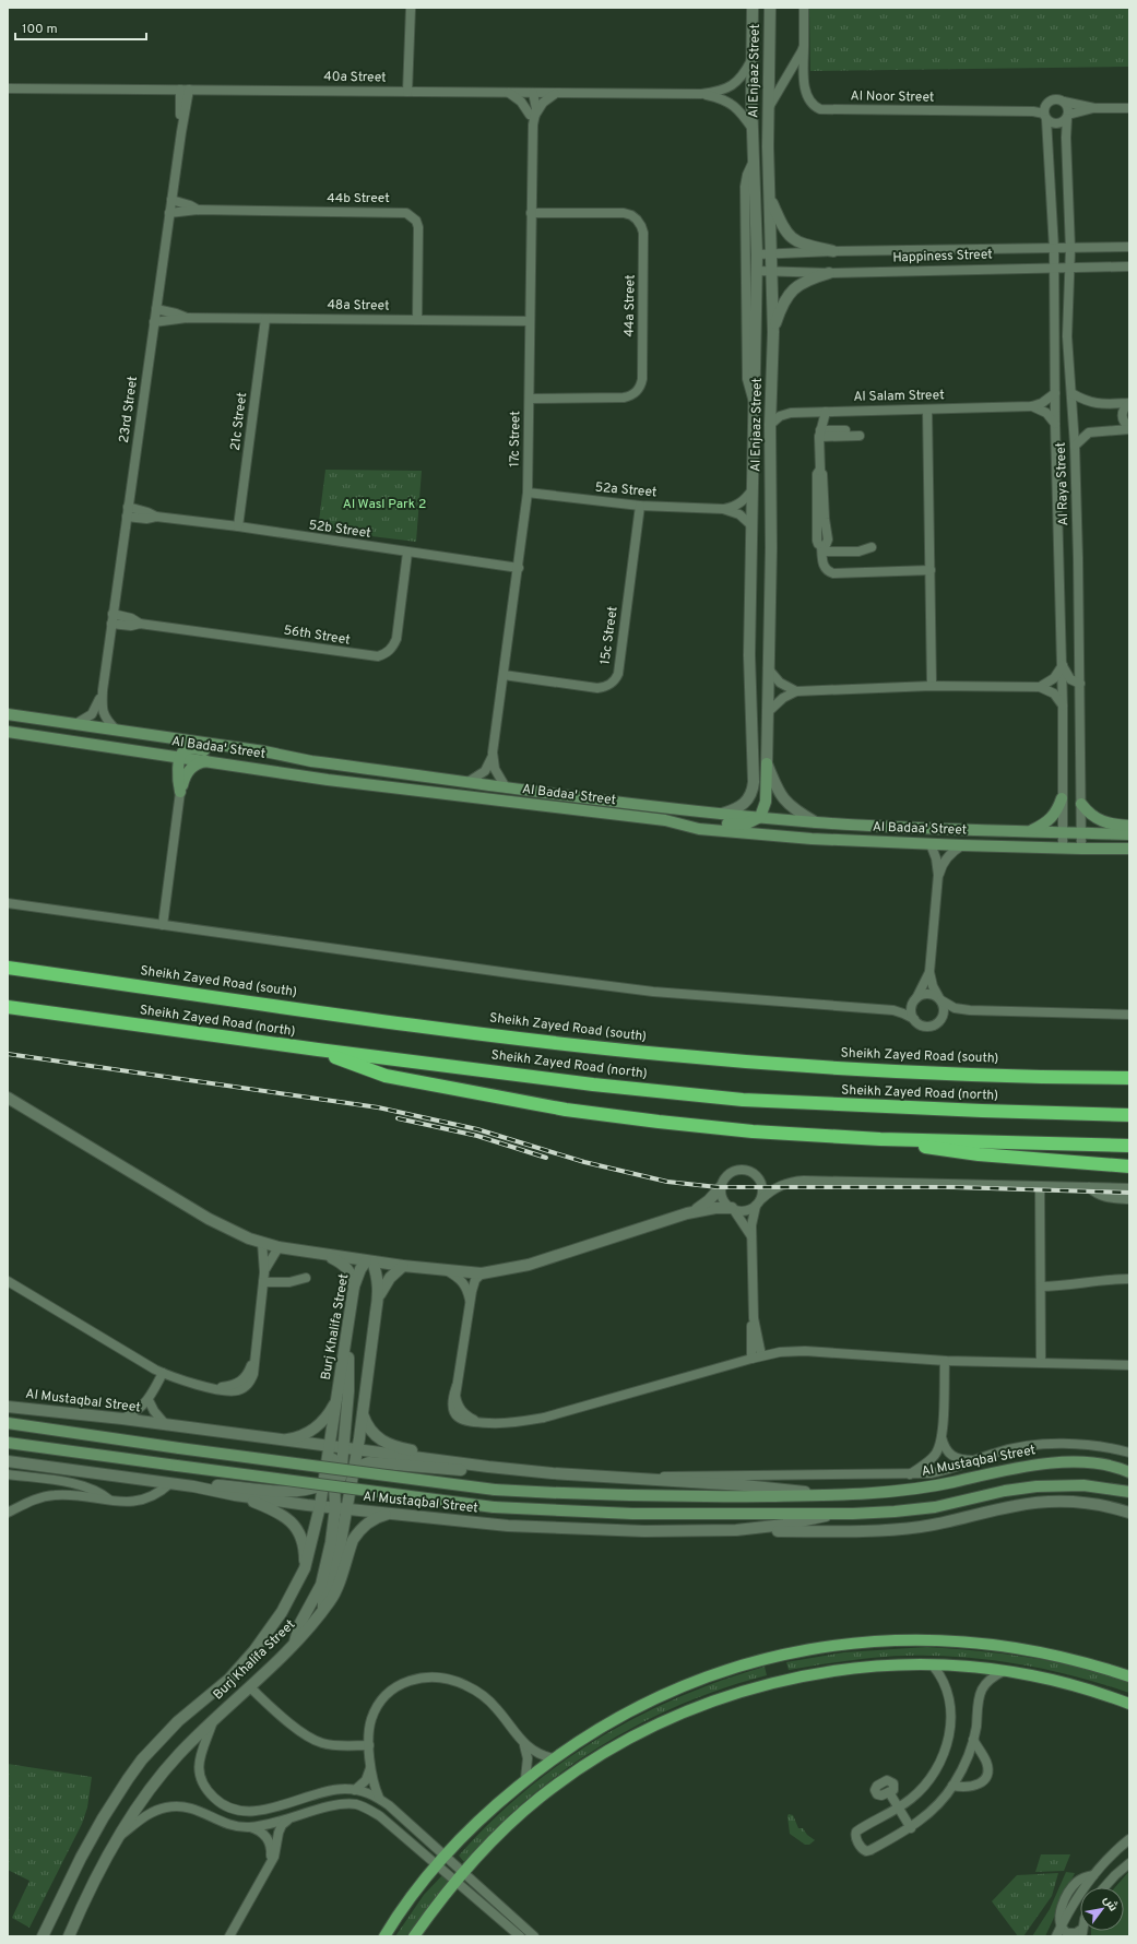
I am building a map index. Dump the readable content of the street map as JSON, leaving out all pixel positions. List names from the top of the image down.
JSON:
{
  "streets": {
    "highway": ["Sheikh Zayed Road (south)", "Sheikh Zayed Road (north)"],
    "main road": ["Al Badaa' Street", "Al Mustaqbal Street"],
    "street": [
      "Al Enjaaz Street",
      "40a Street",
      "Al Noor Street",
      "44b Street",
      "Happiness Street",
      "48a Street",
      "44a Street",
      "Al Salam Street",
      "23rd Street",
      "21c Street",
      "17c Street",
      "Al Raya Street",
      "52a Street",
      "52b Street",
      "56th Street",
      "15c Street",
      "Burj Khalifa Street"
    ]
  },
  "crossings": [
    ["Al Enjaaz Street", "40a Street"],
    ["Al Enjaaz Street", "Happiness Street"],
    ["Al Enjaaz Street", "Al Salam Street"],
    ["Al Enjaaz Street", "52a Street"],
    ["Al Enjaaz Street", "Al Badaa' Street"],
    ["40a Street", "23rd Street"],
    ["40a Street", "17c Street"],
    ["Al Noor Street", "Al Raya Street"],
    ["44b Street", "48a Street"],
    ["44b Street", "23rd Street"],
    ["Happiness Street", "Al Raya Street"],
    ["48a Street", "23rd Street"],
    ["48a Street", "21c Street"],
    ["48a Street", "17c Street"],
    ["44a Street", "17c Street"],
    ["Al Salam Street", "Al Raya Street"],
    ["23rd Street", "52b Street"],
    ["23rd Street", "56th Street"],
    ["23rd Street", "Al Badaa' Street"],
    ["21c Street", "52b Street"],
    ["17c Street", "52a Street"],
    ["17c Street", "52b Street"],
    ["17c Street", "15c Street"],
    ["17c Street", "Al Badaa' Street"],
    ["Al Raya Street", "Al Badaa' Street"],
    ["52a Street", "15c Street"],
    ["52b Street", "56th Street"],
    ["Burj Khalifa Street", "Al Mustaqbal Street"]
  ],
  "parks": ["Al Wasl Park 2"],
  "scale_bar": "100 m",
  "north": "top right"
}
